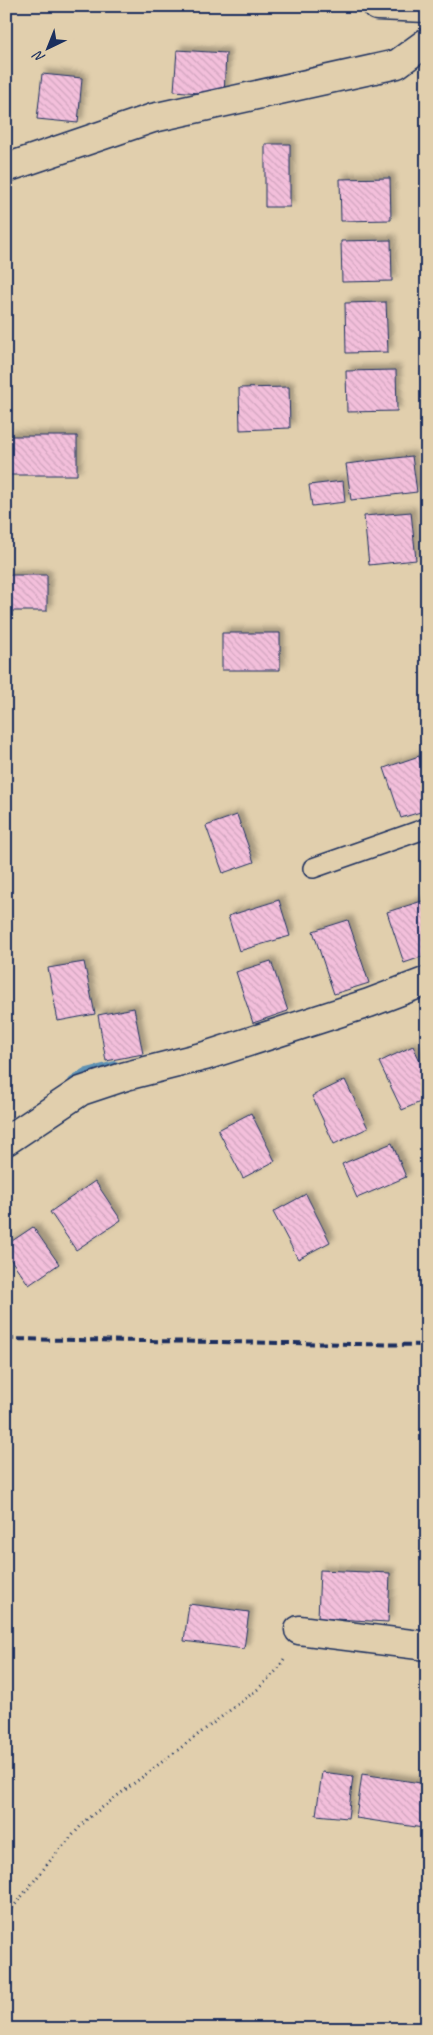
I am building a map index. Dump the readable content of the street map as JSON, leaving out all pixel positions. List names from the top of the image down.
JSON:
{
  "north": "bottom left"
}
